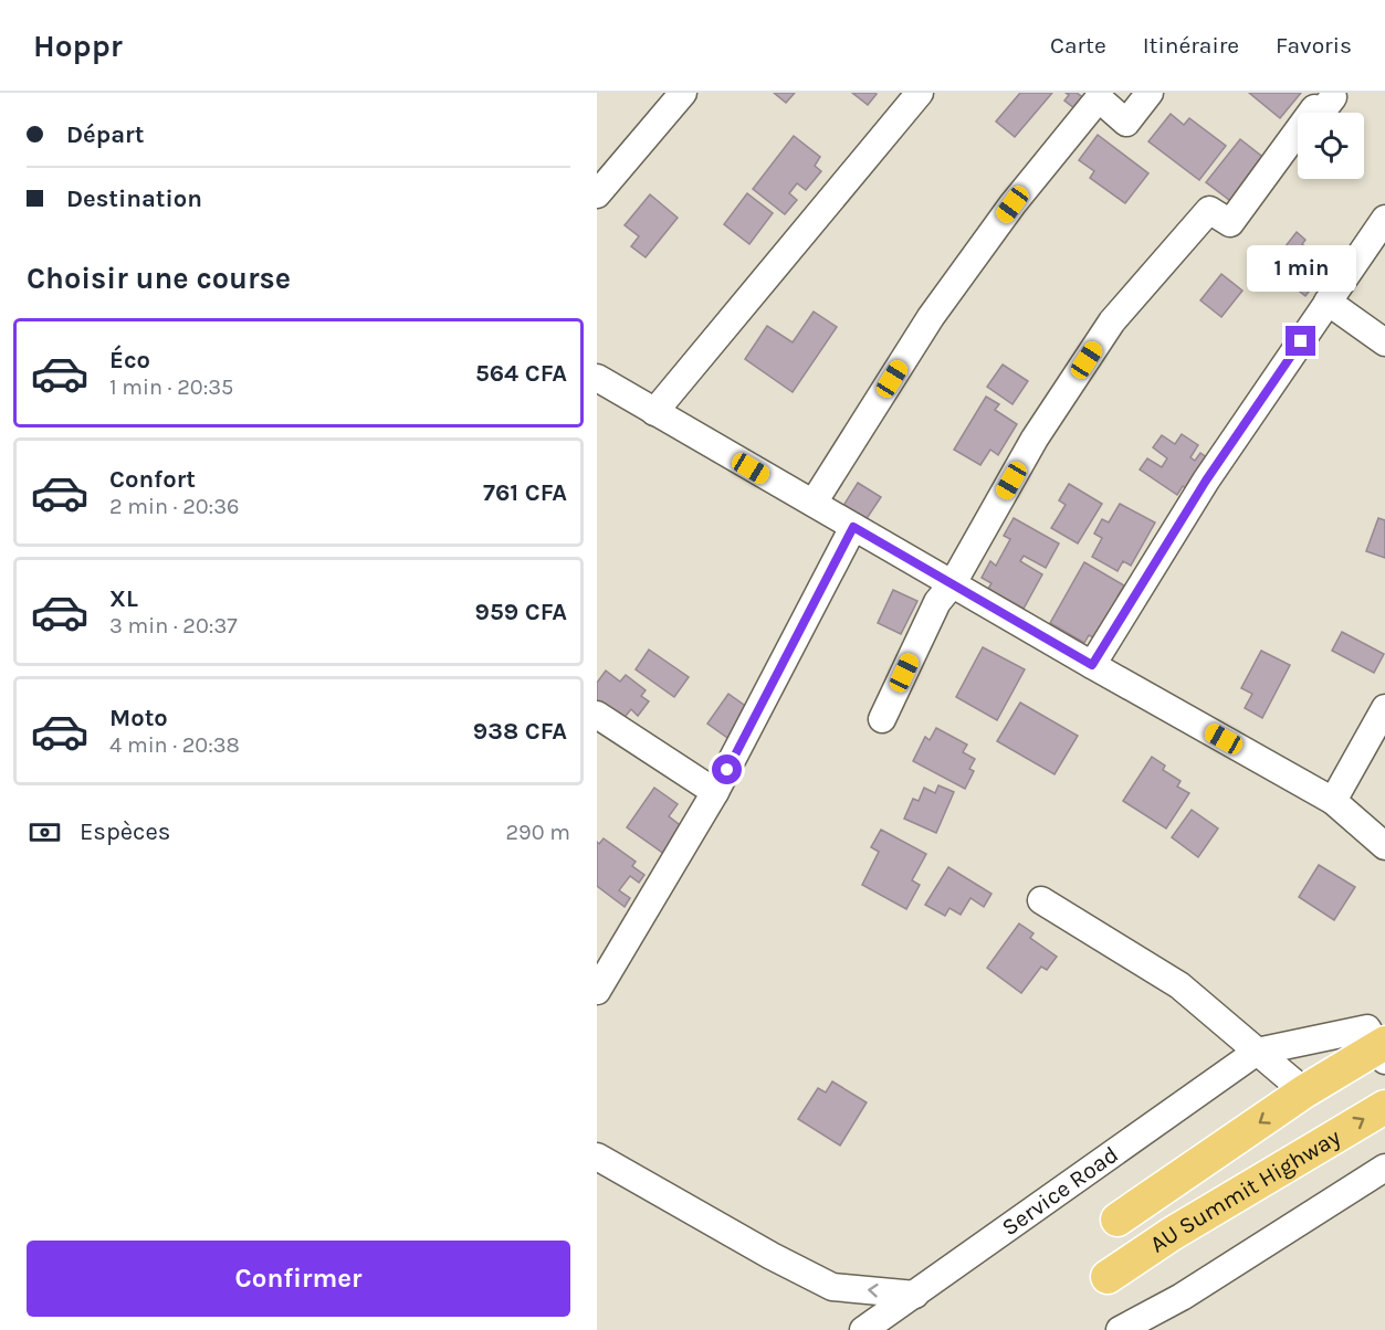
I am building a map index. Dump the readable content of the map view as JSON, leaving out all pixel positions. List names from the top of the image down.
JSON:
{
  "streets": {
    "main road": ["AU Summit Highway"],
    "street": ["Service Road"]
  },
  "page": {
    "header": "Hoppr",
    "nav": ["Carte", "Itinéraire", "Favoris"],
    "banner": ["Départ", "Destination"],
    "heading": "Choisir une course",
    "bubble": "1 min",
    "list": [
      {
        "name": "Éco",
        "note": "1 min · 20:35",
        "value": "564 CFA"
      },
      {
        "name": "Confort",
        "note": "2 min · 20:36",
        "value": "761 CFA"
      },
      {
        "name": "XL",
        "note": "3 min · 20:37",
        "value": "959 CFA"
      },
      {
        "name": "Moto",
        "note": "4 min · 20:38",
        "value": "938 CFA"
      }
    ],
    "pay": ["Espèces", "290 m"],
    "buttons": "Confirmer"
  }
}
